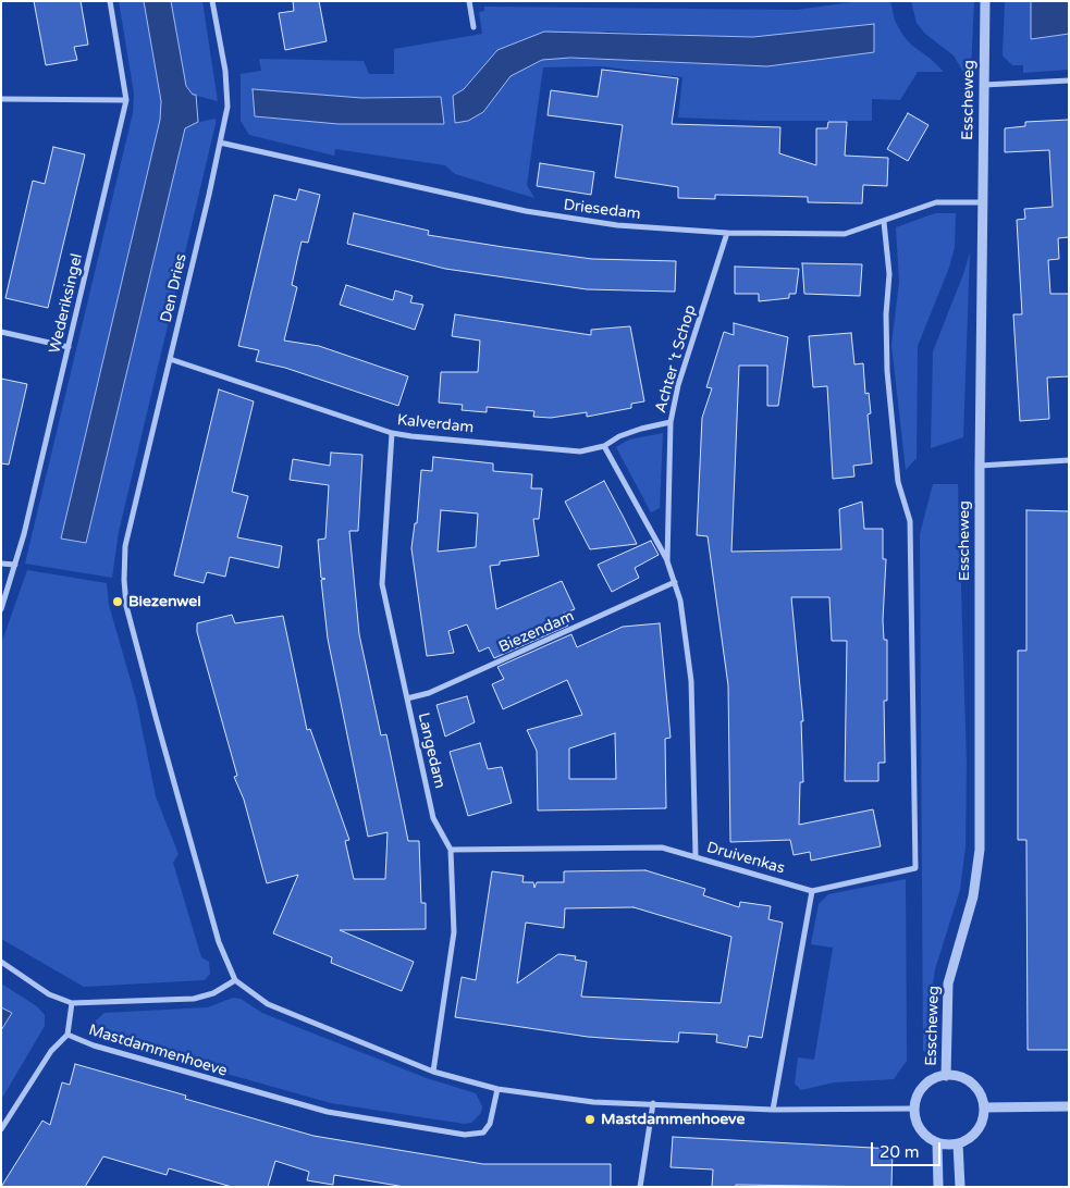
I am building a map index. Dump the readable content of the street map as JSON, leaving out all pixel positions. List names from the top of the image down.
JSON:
{
  "streets": {
    "street": [
      "Esscheweg",
      "Driesedam",
      "Den Dries",
      "Wederiksingel",
      "Achter 't Schop",
      "Kalverdam",
      "Biezendam",
      "Langedam",
      "Druivenkas",
      "Mastdammenhoeve"
    ]
  },
  "crossings": [
    ["Esscheweg", "Driesedam"],
    ["Driesedam", "Den Dries"],
    ["Driesedam", "Achter 't Schop"],
    ["Den Dries", "Kalverdam"],
    ["Den Dries", "Mastdammenhoeve"],
    ["Achter 't Schop", "Kalverdam"],
    ["Achter 't Schop", "Biezendam"],
    ["Achter 't Schop", "Druivenkas"],
    ["Kalverdam", "Langedam"],
    ["Biezendam", "Langedam"],
    ["Langedam", "Druivenkas"]
  ],
  "places": ["Biezenwei", "Mastdammenhoeve"],
  "scale_bar": "20 m"
}
